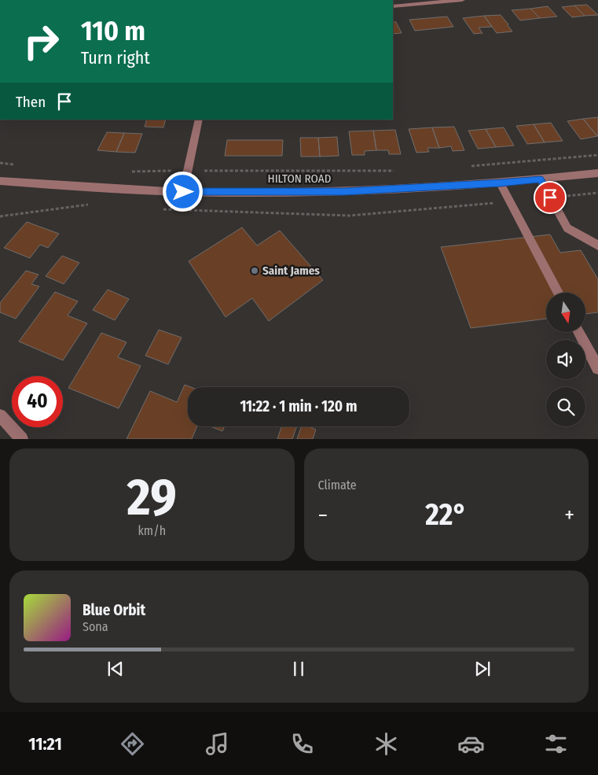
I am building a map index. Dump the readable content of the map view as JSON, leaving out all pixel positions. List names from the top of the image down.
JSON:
{
  "streets": {
    "street": ["HILTON ROAD"]
  },
  "places": ["Saint James"],
  "north": "bottom",
  "page": {
    "turn": ["110 m", "Turn right"],
    "then": "Then",
    "limit": "40",
    "trip": "11:22 · 1 min · 120 m",
    "tile": [
      ["29", "km/h"],
      "Climate"
    ],
    "heat": ["−", "22°", "+"],
    "song": ["Blue Orbit", "Sona"],
    "tabs": "11:21"
  }
}
